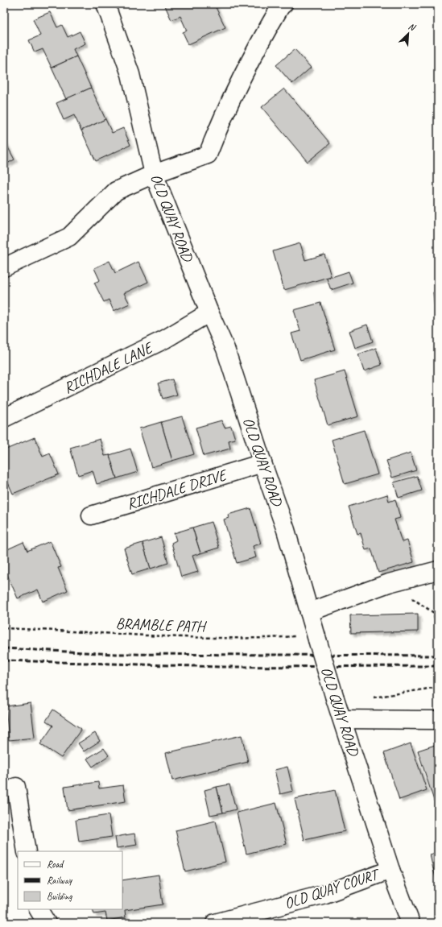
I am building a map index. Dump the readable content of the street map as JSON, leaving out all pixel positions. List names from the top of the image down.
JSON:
{
  "streets": {
    "street": [
      "OLD QUAY ROAD",
      "RICHDALE LANE",
      "RICHDALE DRIVE",
      "OLD QUAY COURT"
    ],
    "path": ["BRAMBLE PATH"]
  },
  "crossings": [
    ["OLD QUAY ROAD", "RICHDALE LANE"],
    ["OLD QUAY ROAD", "RICHDALE DRIVE"],
    ["OLD QUAY ROAD", "BRAMBLE PATH"],
    ["OLD QUAY ROAD", "OLD QUAY COURT"]
  ],
  "legend": ["Road", "Railway", "Building"],
  "north": "top right"
}
